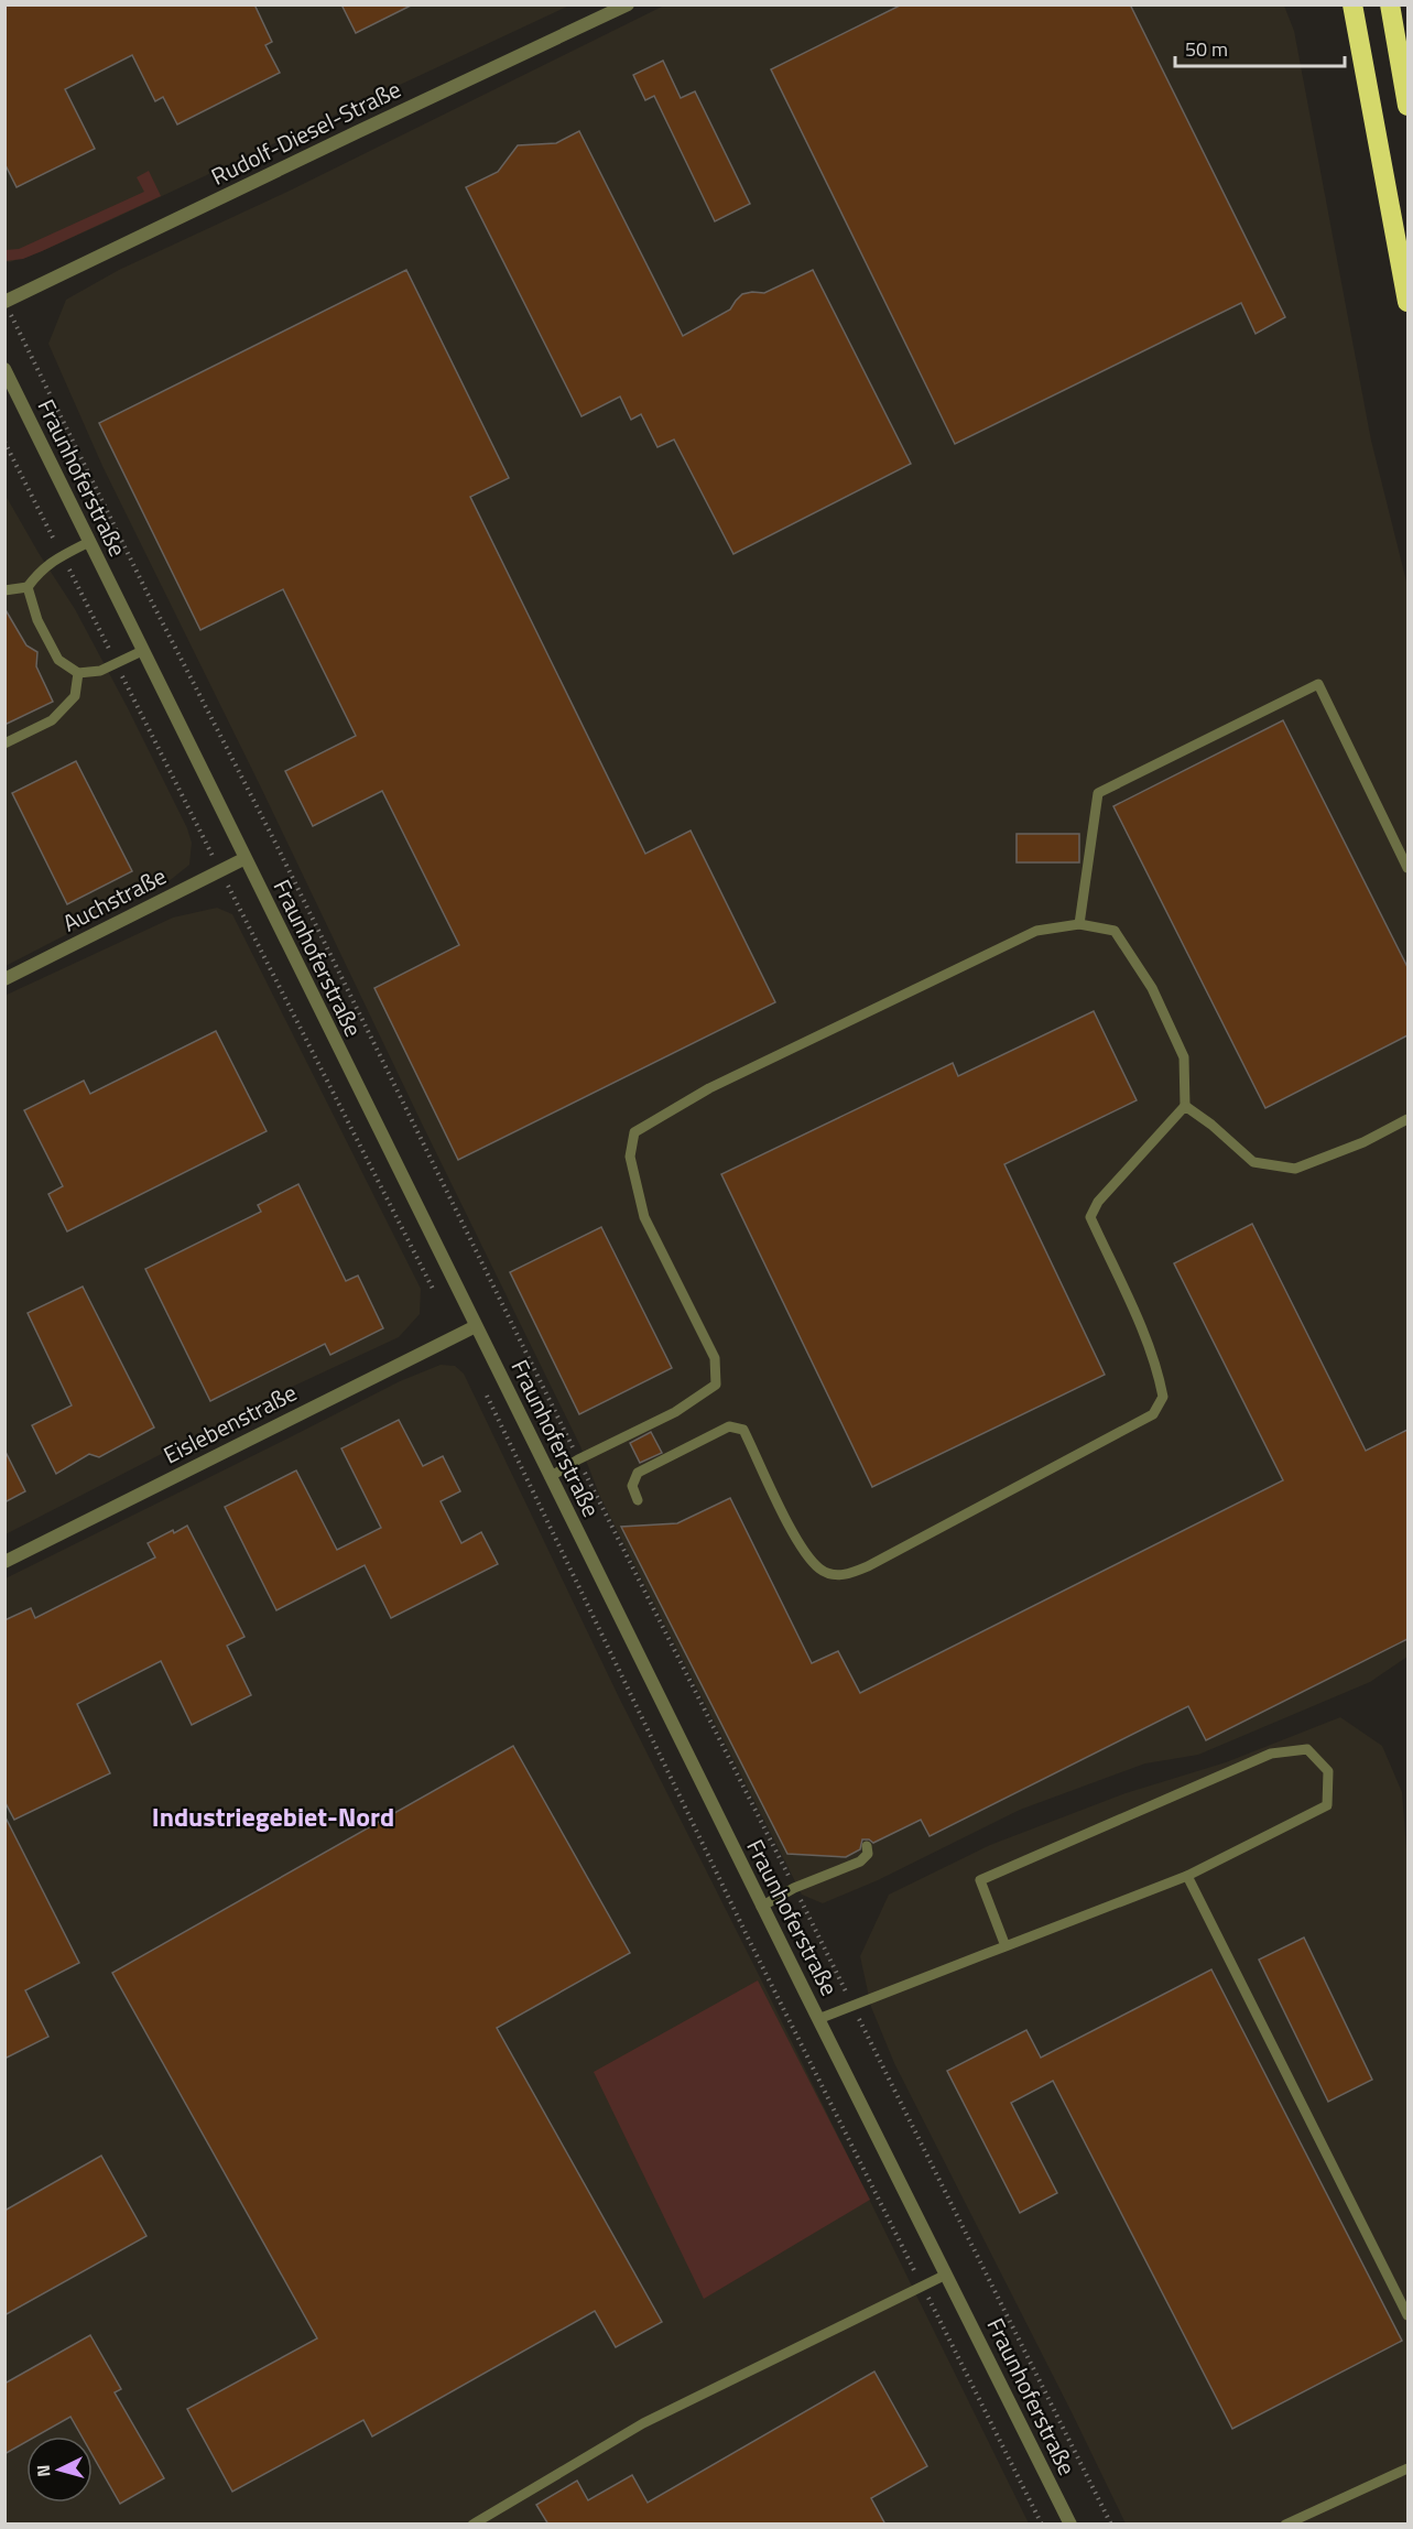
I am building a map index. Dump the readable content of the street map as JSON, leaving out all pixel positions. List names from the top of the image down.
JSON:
{
  "streets": {
    "street": [
      "Rudolf-Diesel-Straße",
      "Fraunhoferstraße",
      "Auchstraße",
      "Eislebenstraße"
    ]
  },
  "crossings": [
    ["Fraunhoferstraße", "Auchstraße"],
    ["Fraunhoferstraße", "Eislebenstraße"]
  ],
  "districts": ["Industriegebiet-Nord"],
  "scale_bar": "50 m",
  "north": "left"
}
